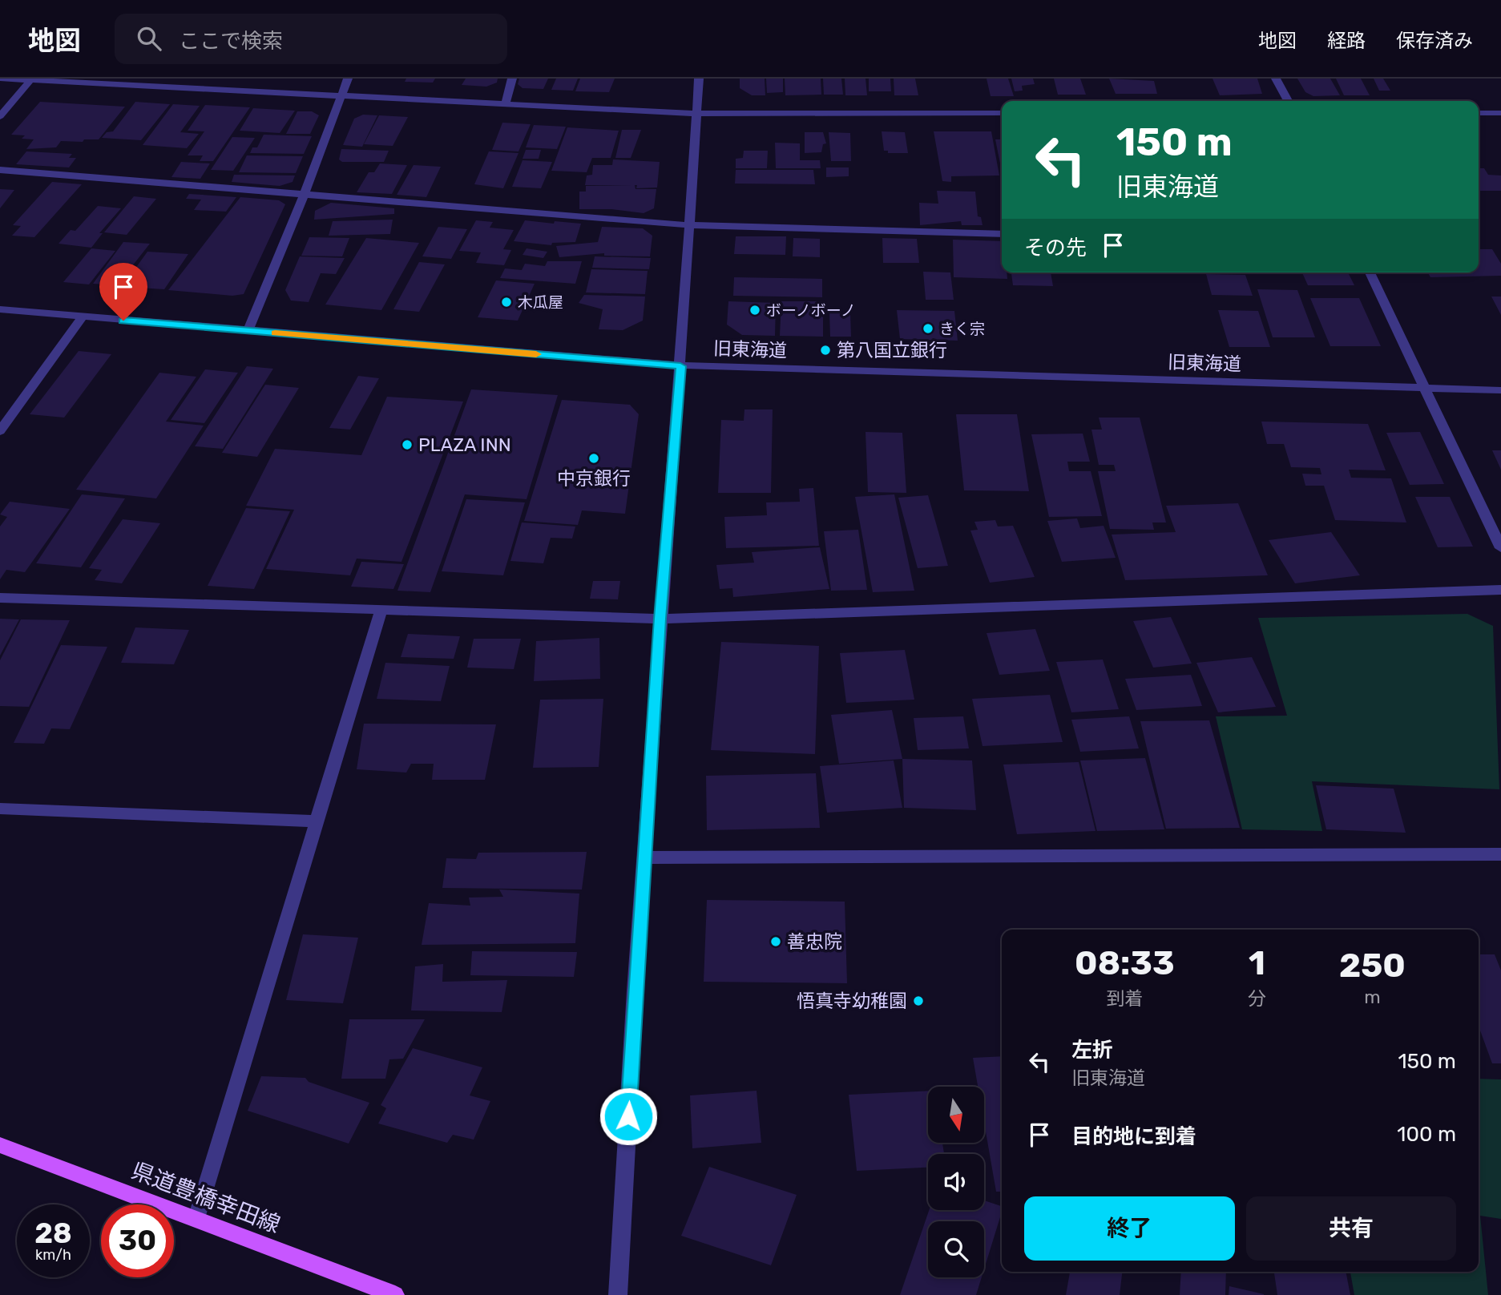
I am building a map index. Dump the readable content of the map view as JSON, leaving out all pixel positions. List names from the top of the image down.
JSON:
{
  "streets": {
    "main road": ["県道豊橋幸田線"],
    "street": ["旧東海道"]
  },
  "places": [
    "木瓜屋",
    "ボーノボーノ",
    "きく宗",
    "第八国立銀行",
    "PLAZA INN",
    "中京銀行",
    "善忠院",
    "悟真寺幼稚園"
  ],
  "north": "bottom",
  "page": {
    "header": "地図",
    "search": "ここで検索",
    "nav": ["地図", "経路", "保存済み"],
    "turn": ["150 m", "旧東海道"],
    "then": "その先",
    "eta": [
      "08:33",
      "到着",
      "1",
      "分",
      "250",
      "m"
    ],
    "list": [
      {
        "name": "左折",
        "note": "旧東海道",
        "value": "150 m"
      },
      {
        "name": "目的地に到着",
        "value": "100 m"
      }
    ],
    "buttons": ["終了", "共有"],
    "speed": "28 km/h",
    "limit": "30"
  }
}
